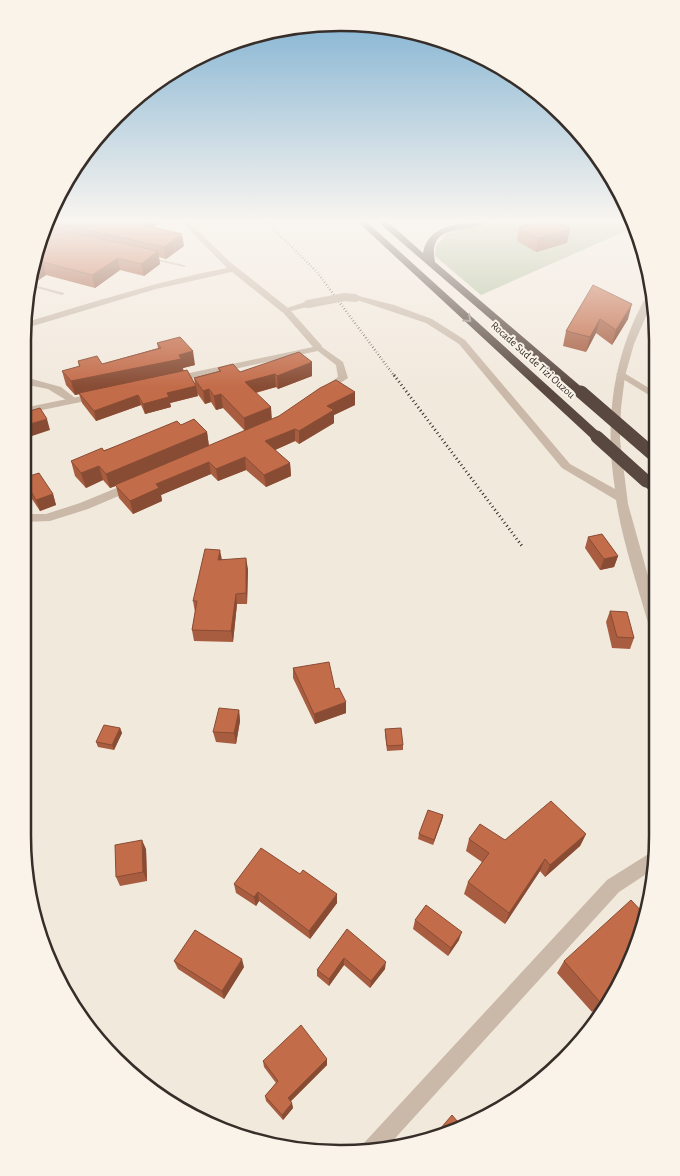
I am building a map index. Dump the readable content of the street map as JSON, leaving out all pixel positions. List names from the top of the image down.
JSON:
{
  "streets": {
    "highway": ["Rocade Sud de Tizi Ouzou"]
  }
}
